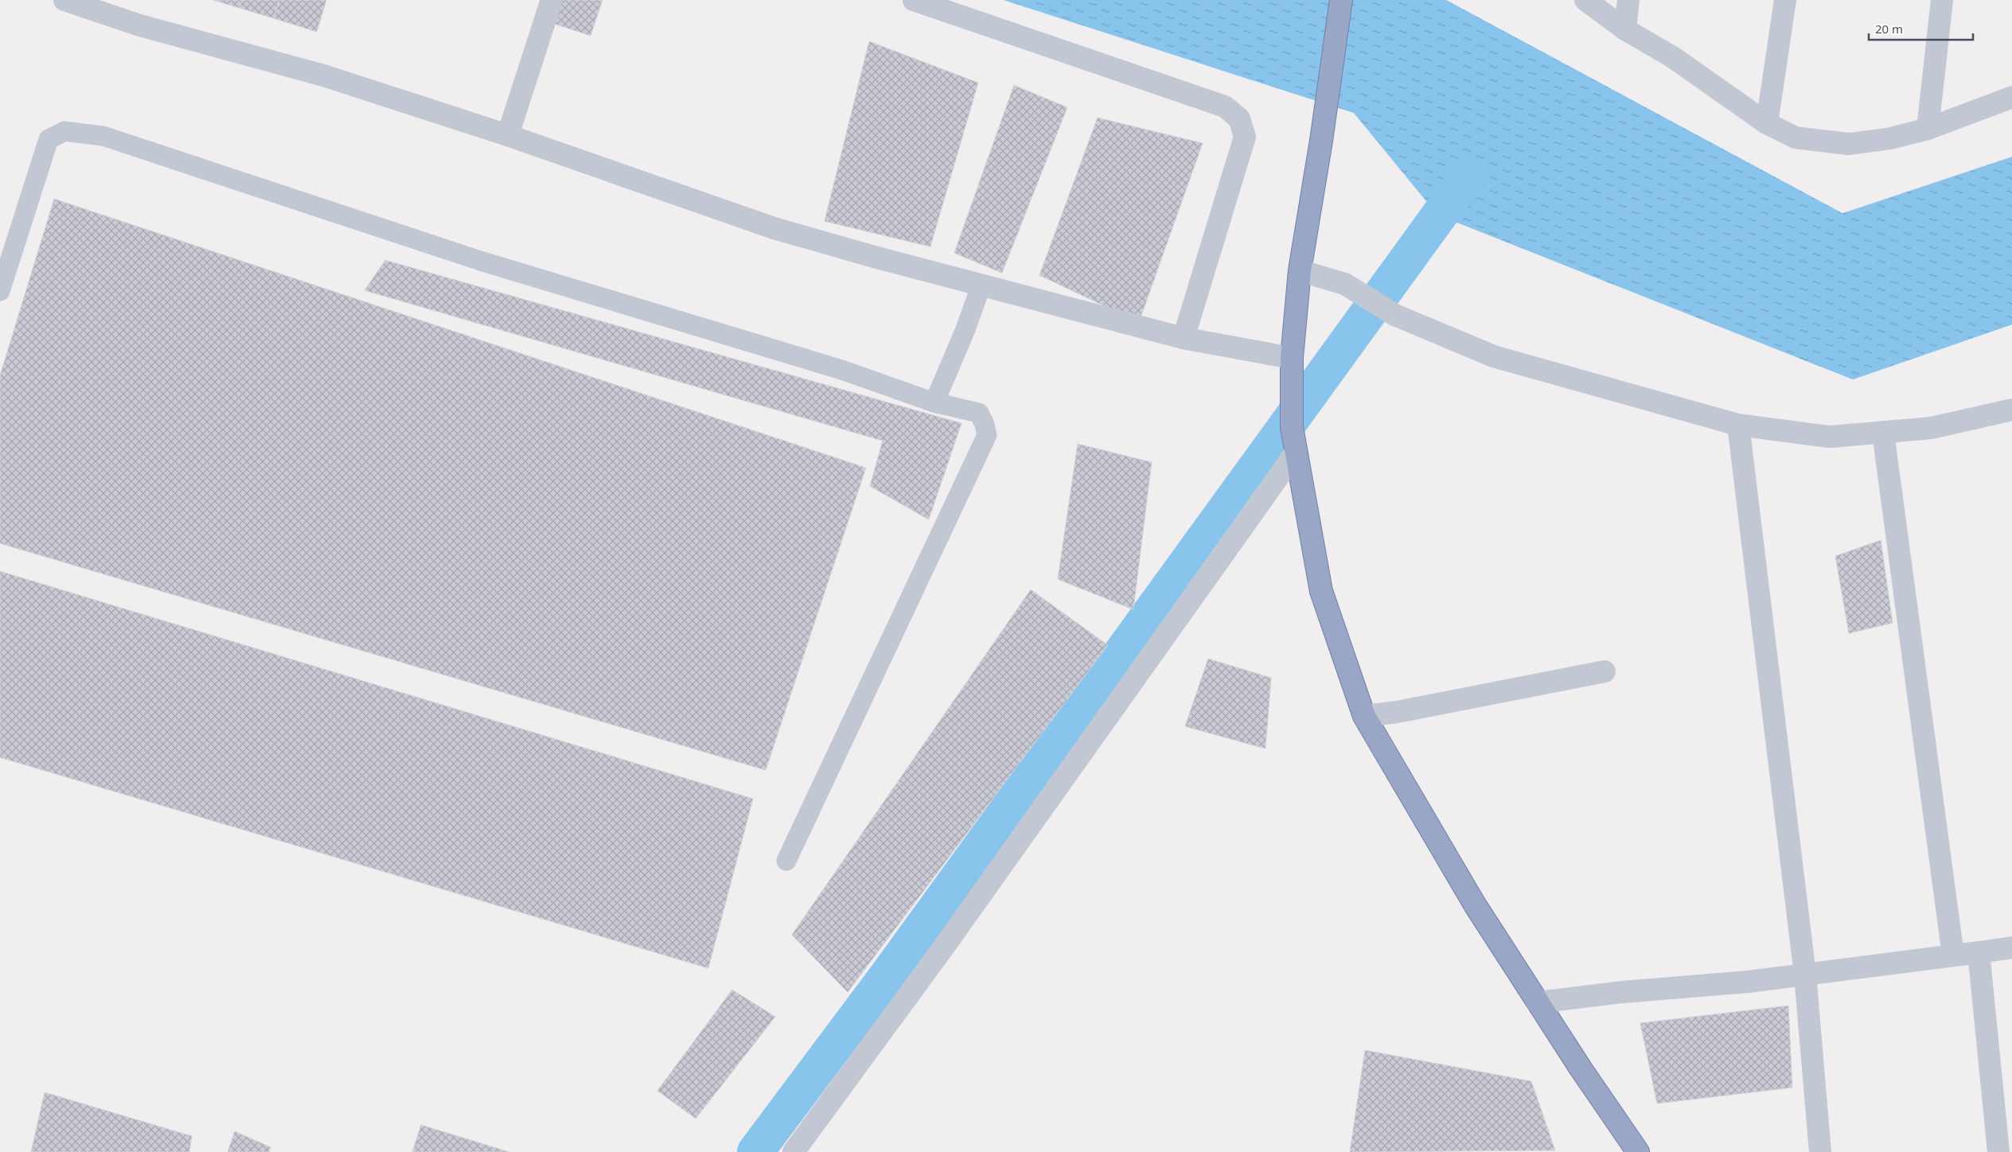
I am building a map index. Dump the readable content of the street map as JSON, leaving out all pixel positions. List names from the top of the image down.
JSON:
{
  "scale_bar": "20 m"
}
